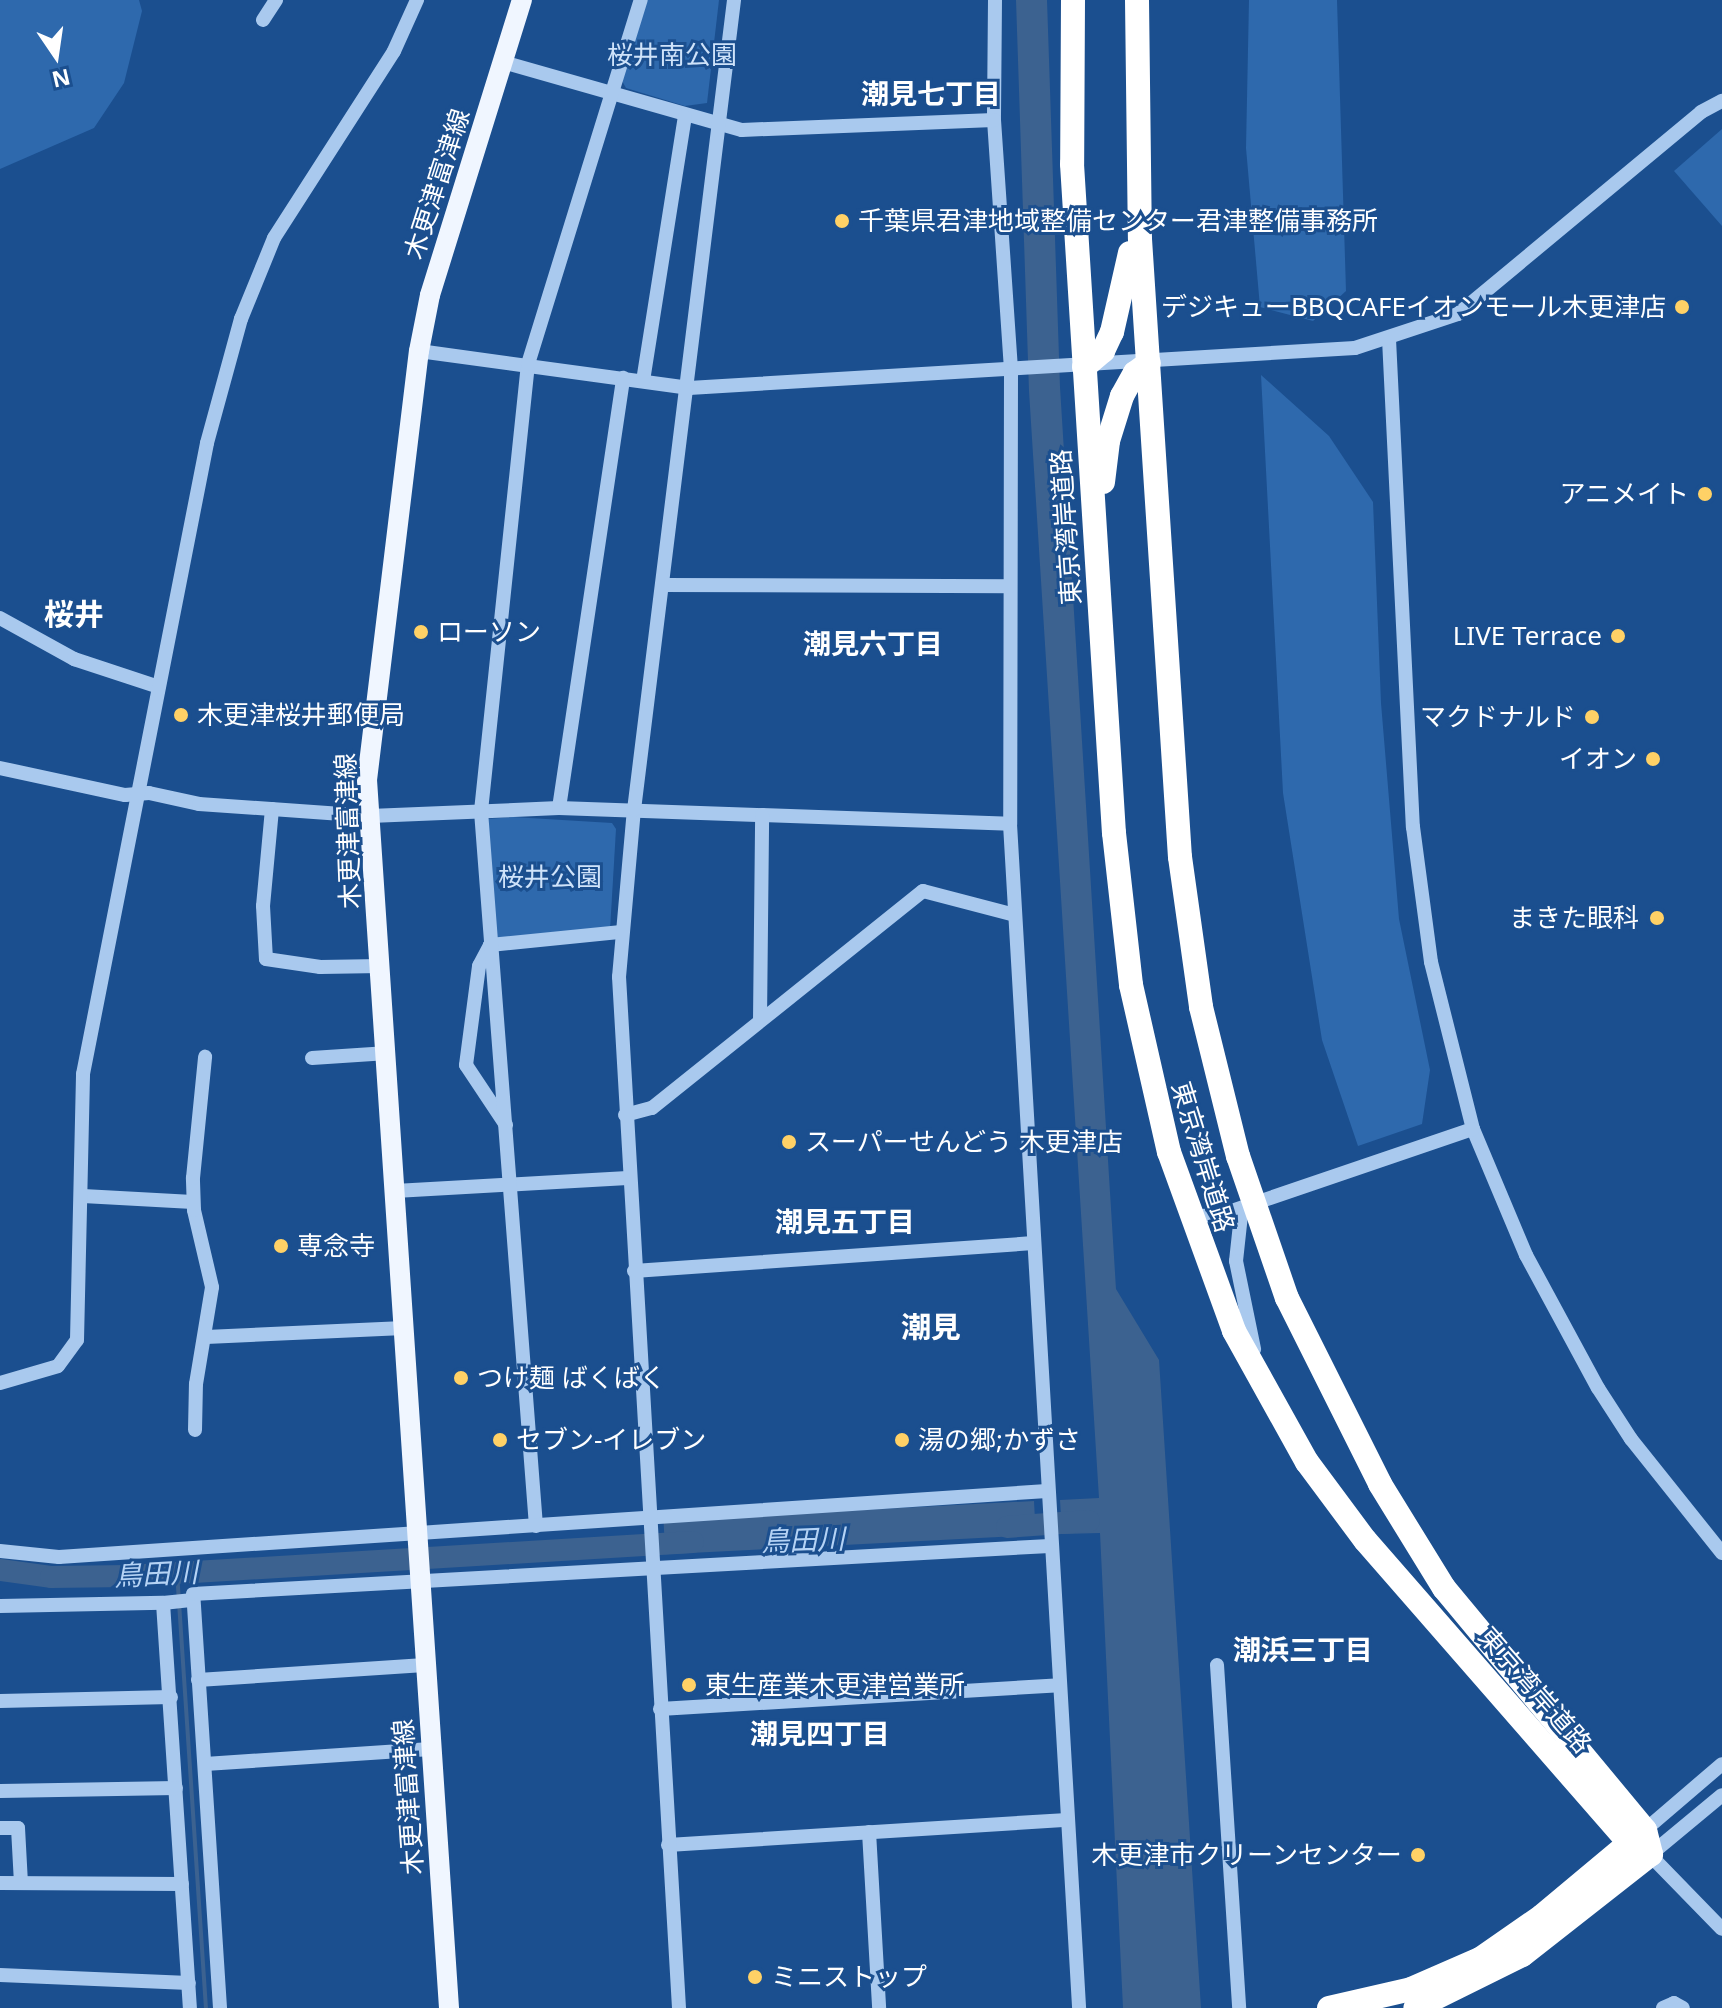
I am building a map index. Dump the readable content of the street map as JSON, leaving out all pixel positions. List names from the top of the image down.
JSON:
{
  "streets": {
    "highway": ["東京湾岸道路"],
    "main road": ["木更津富津線"]
  },
  "districts": [
    "潮見七丁目",
    "桜井",
    "潮見六丁目",
    "潮見五丁目",
    "潮見",
    "潮浜三丁目",
    "潮見四丁目"
  ],
  "water": ["鳥田川"],
  "parks": ["桜井南公園", "桜井公園"],
  "places": [
    "千葉県君津地域整備センター君津整備事務所",
    "デジキューBBQCAFEイオンモール木更津店",
    "アニメイト",
    "ローソン",
    "LIVE Terrace",
    "木更津桜井郵便局",
    "マクドナルド",
    "イオン",
    "まきた眼科",
    "スーパーせんどう 木更津店",
    "専念寺",
    "つけ麺 ばくばく",
    "セブン-イレブン",
    "湯の郷;かずさ",
    "東生産業木更津営業所",
    "木更津市クリーンセンター",
    "ミニストップ"
  ],
  "north": "bottom"
}
